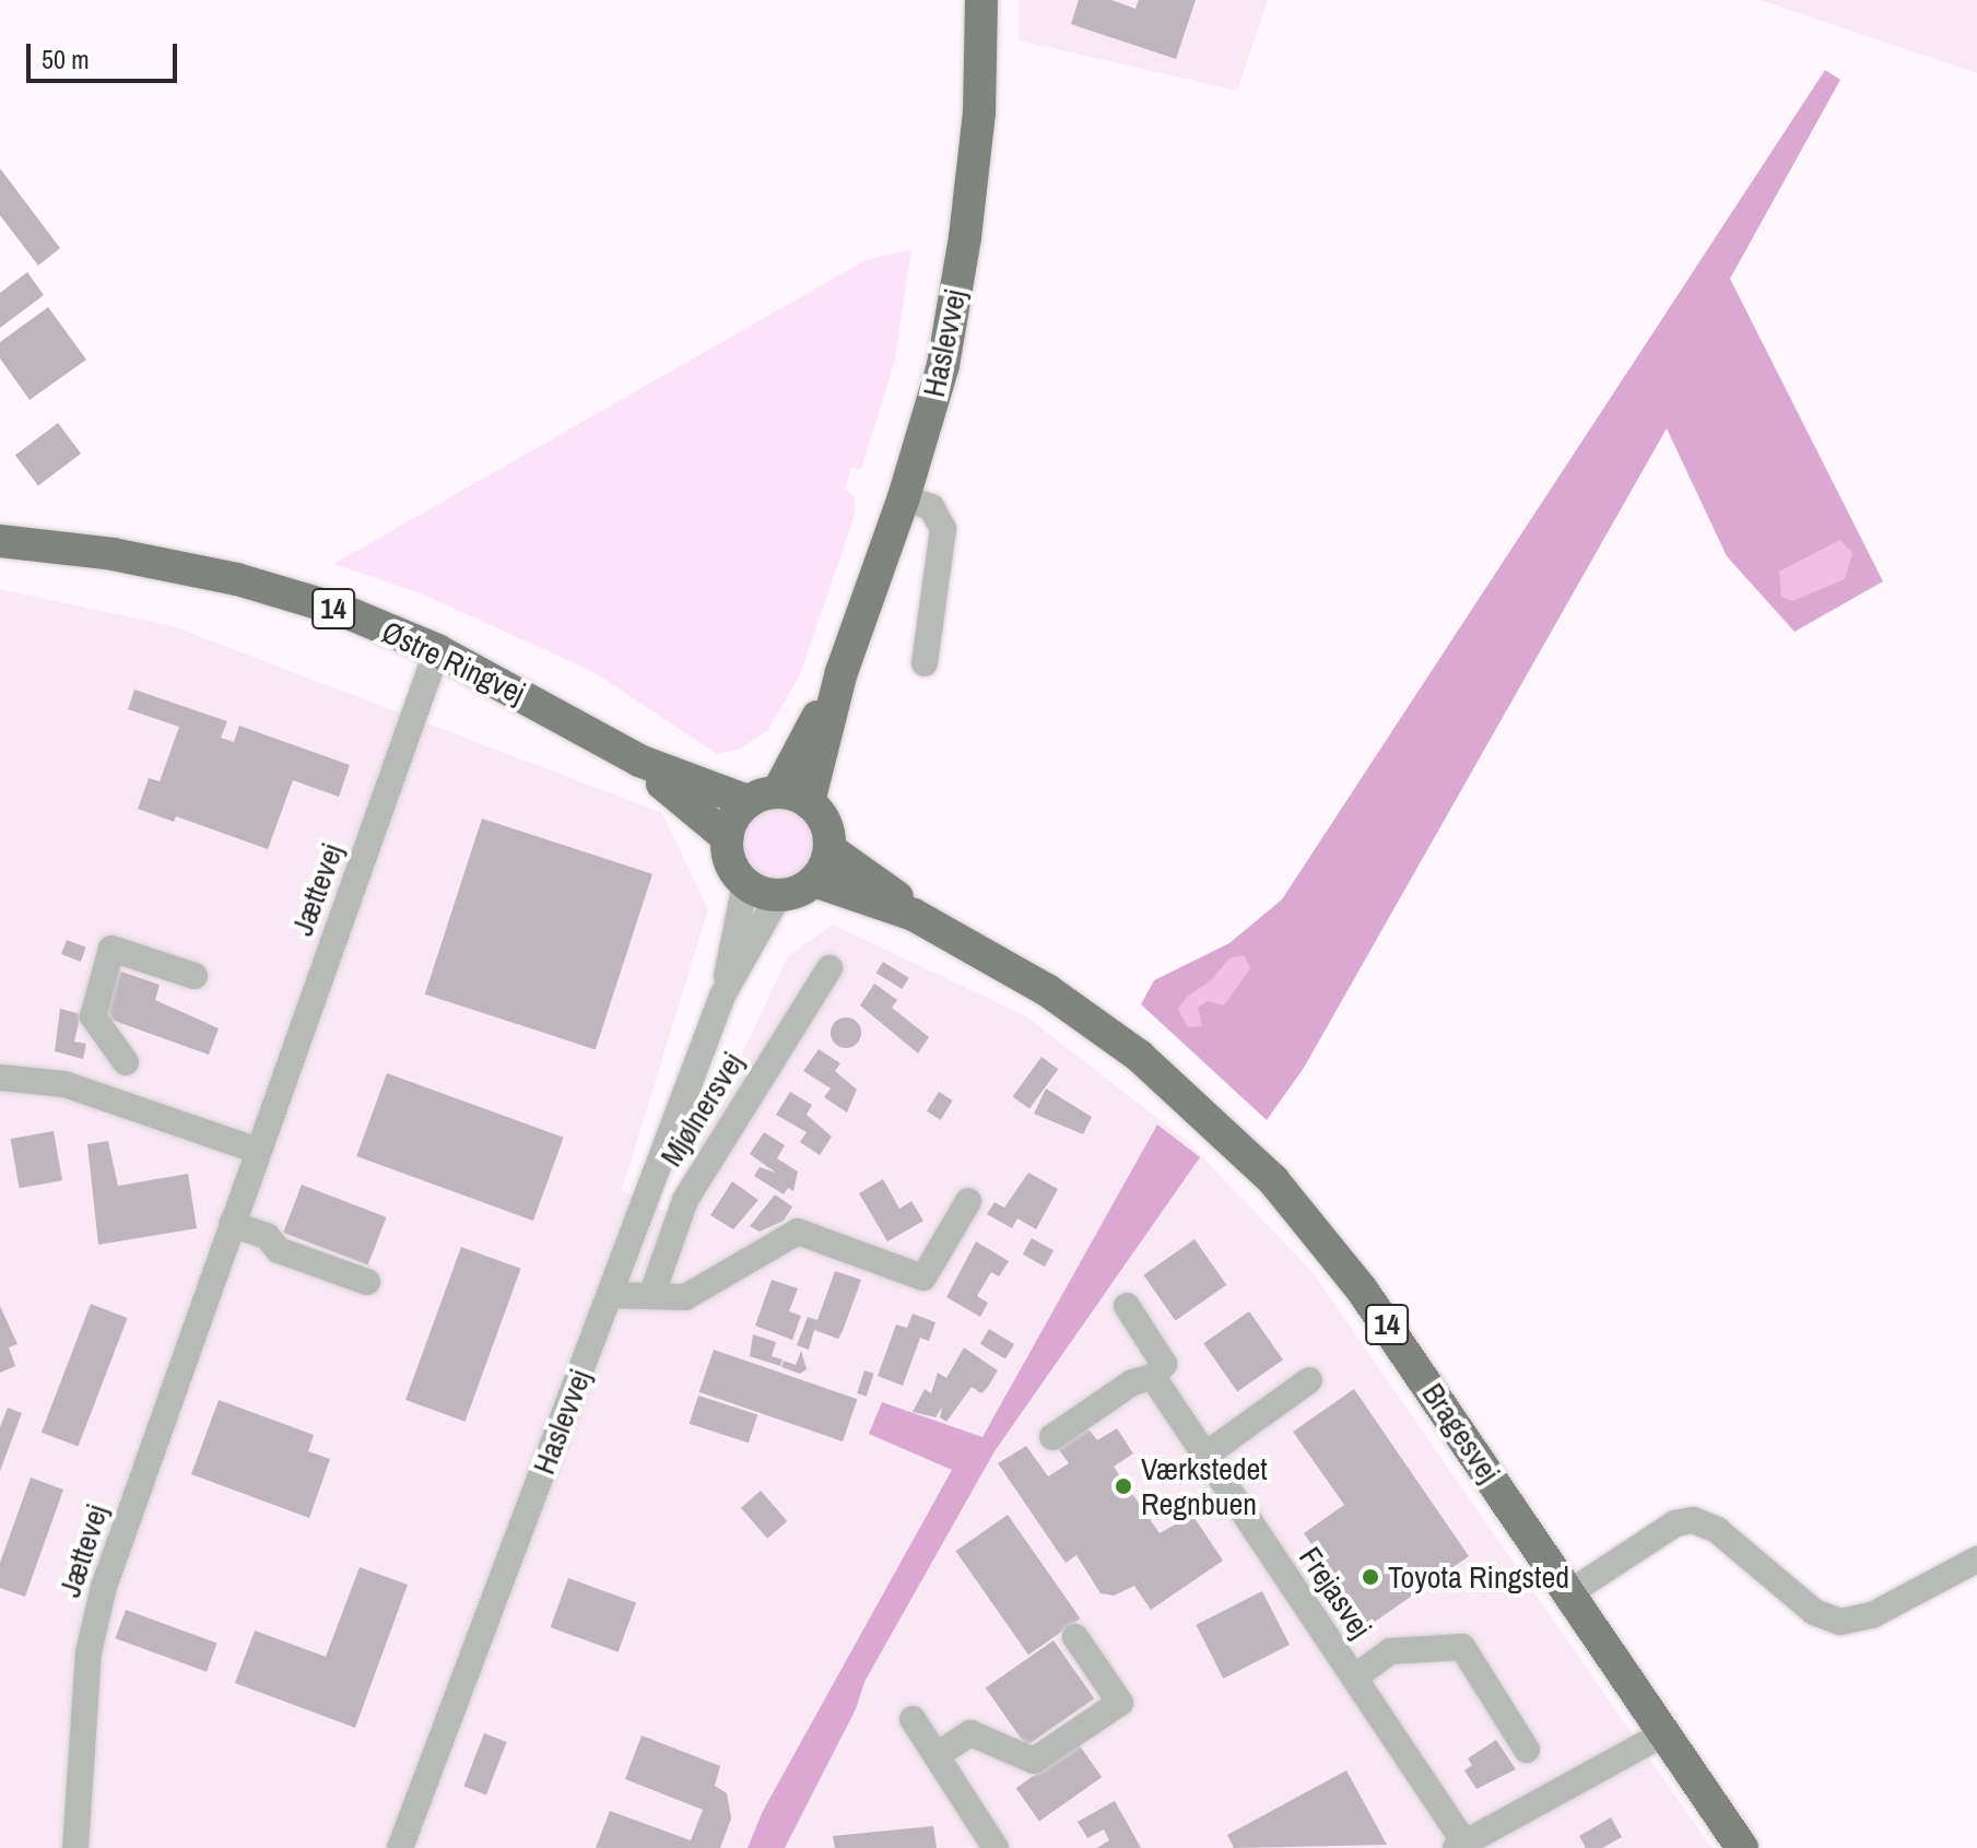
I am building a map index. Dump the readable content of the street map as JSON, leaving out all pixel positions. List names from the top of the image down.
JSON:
{
  "streets": {
    "main road": [
      "Haslevvej",
      "14",
      "Østre Ringvej",
      "Bragesvej"
    ],
    "street": ["Jættevej", "Mjølnersvej", "Frejasvej"]
  },
  "crossings": [
    ["Haslevvej", "14"],
    ["Haslevvej", "Østre Ringvej"],
    ["Haslevvej", "Bragesvej"],
    ["14", "Østre Ringvej"],
    ["14", "Bragesvej"],
    ["Østre Ringvej", "Jættevej"],
    ["Østre Ringvej", "Bragesvej"],
    ["Bragesvej", "Frejasvej"]
  ],
  "places": ["Værkstedet Regnbuen", "Toyota Ringsted"],
  "scale_bar": "50 m"
}
